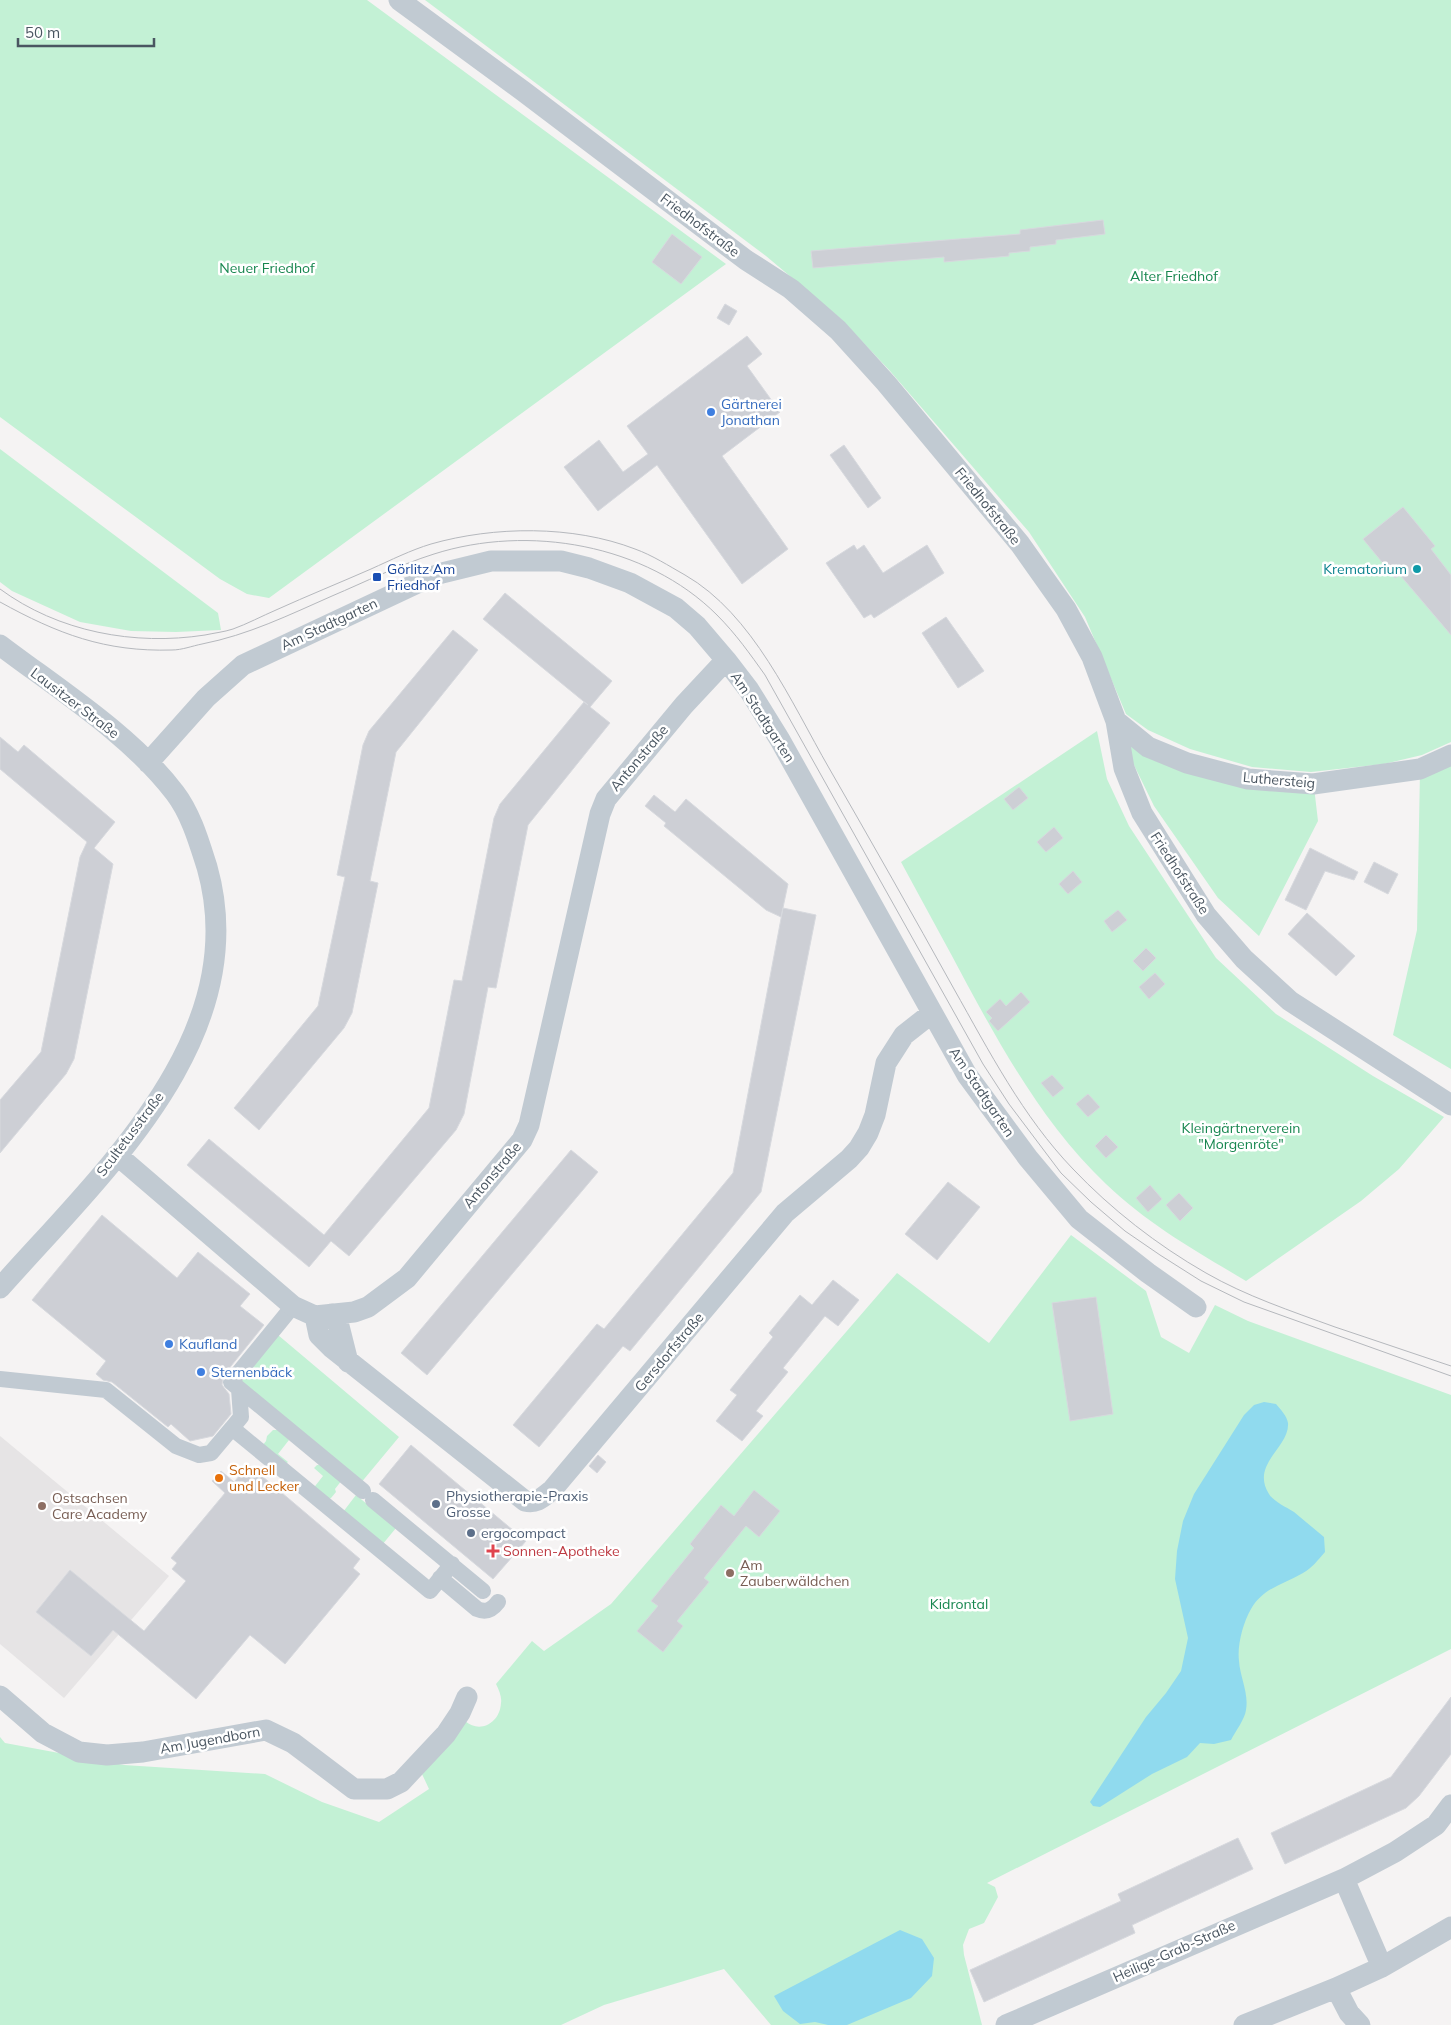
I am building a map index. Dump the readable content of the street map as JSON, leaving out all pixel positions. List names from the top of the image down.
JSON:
{
  "streets": {
    "street": [
      "Friedhofstraße",
      "Am Stadtgarten",
      "Lausitzer Straße",
      "Antonstraße",
      "Luthersteig",
      "Scultetusstraße",
      "Gersdorfstraße",
      "Am Jugendborn",
      "Heilige-Grab-Straße"
    ]
  },
  "crossings": [
    ["Friedhofstraße", "Luthersteig"],
    ["Am Stadtgarten", "Lausitzer Straße"],
    ["Am Stadtgarten", "Antonstraße"],
    ["Am Stadtgarten", "Scultetusstraße"],
    ["Am Stadtgarten", "Gersdorfstraße"],
    ["Lausitzer Straße", "Scultetusstraße"],
    ["Antonstraße", "Gersdorfstraße"]
  ],
  "parks": [
    "Neuer Friedhof",
    "Alter Friedhof",
    "Kleingärtnerverein \"Morgenröte\"",
    "Kidrontal"
  ],
  "places": {
    "other": [
      "Gärtnerei Jonathan",
      "Krematorium",
      "Kaufland",
      "Sternenbäck",
      "Schnell und Lecker",
      "Physiotherapie-Praxis Grosse",
      "Ostsachsen Care Academy",
      "ergocompact",
      "Am Zauberwäldchen"
    ],
    "transit": ["Görlitz Am Friedhof"],
    "health": ["Sonnen-Apotheke"]
  },
  "scale_bar": "50 m"
}
